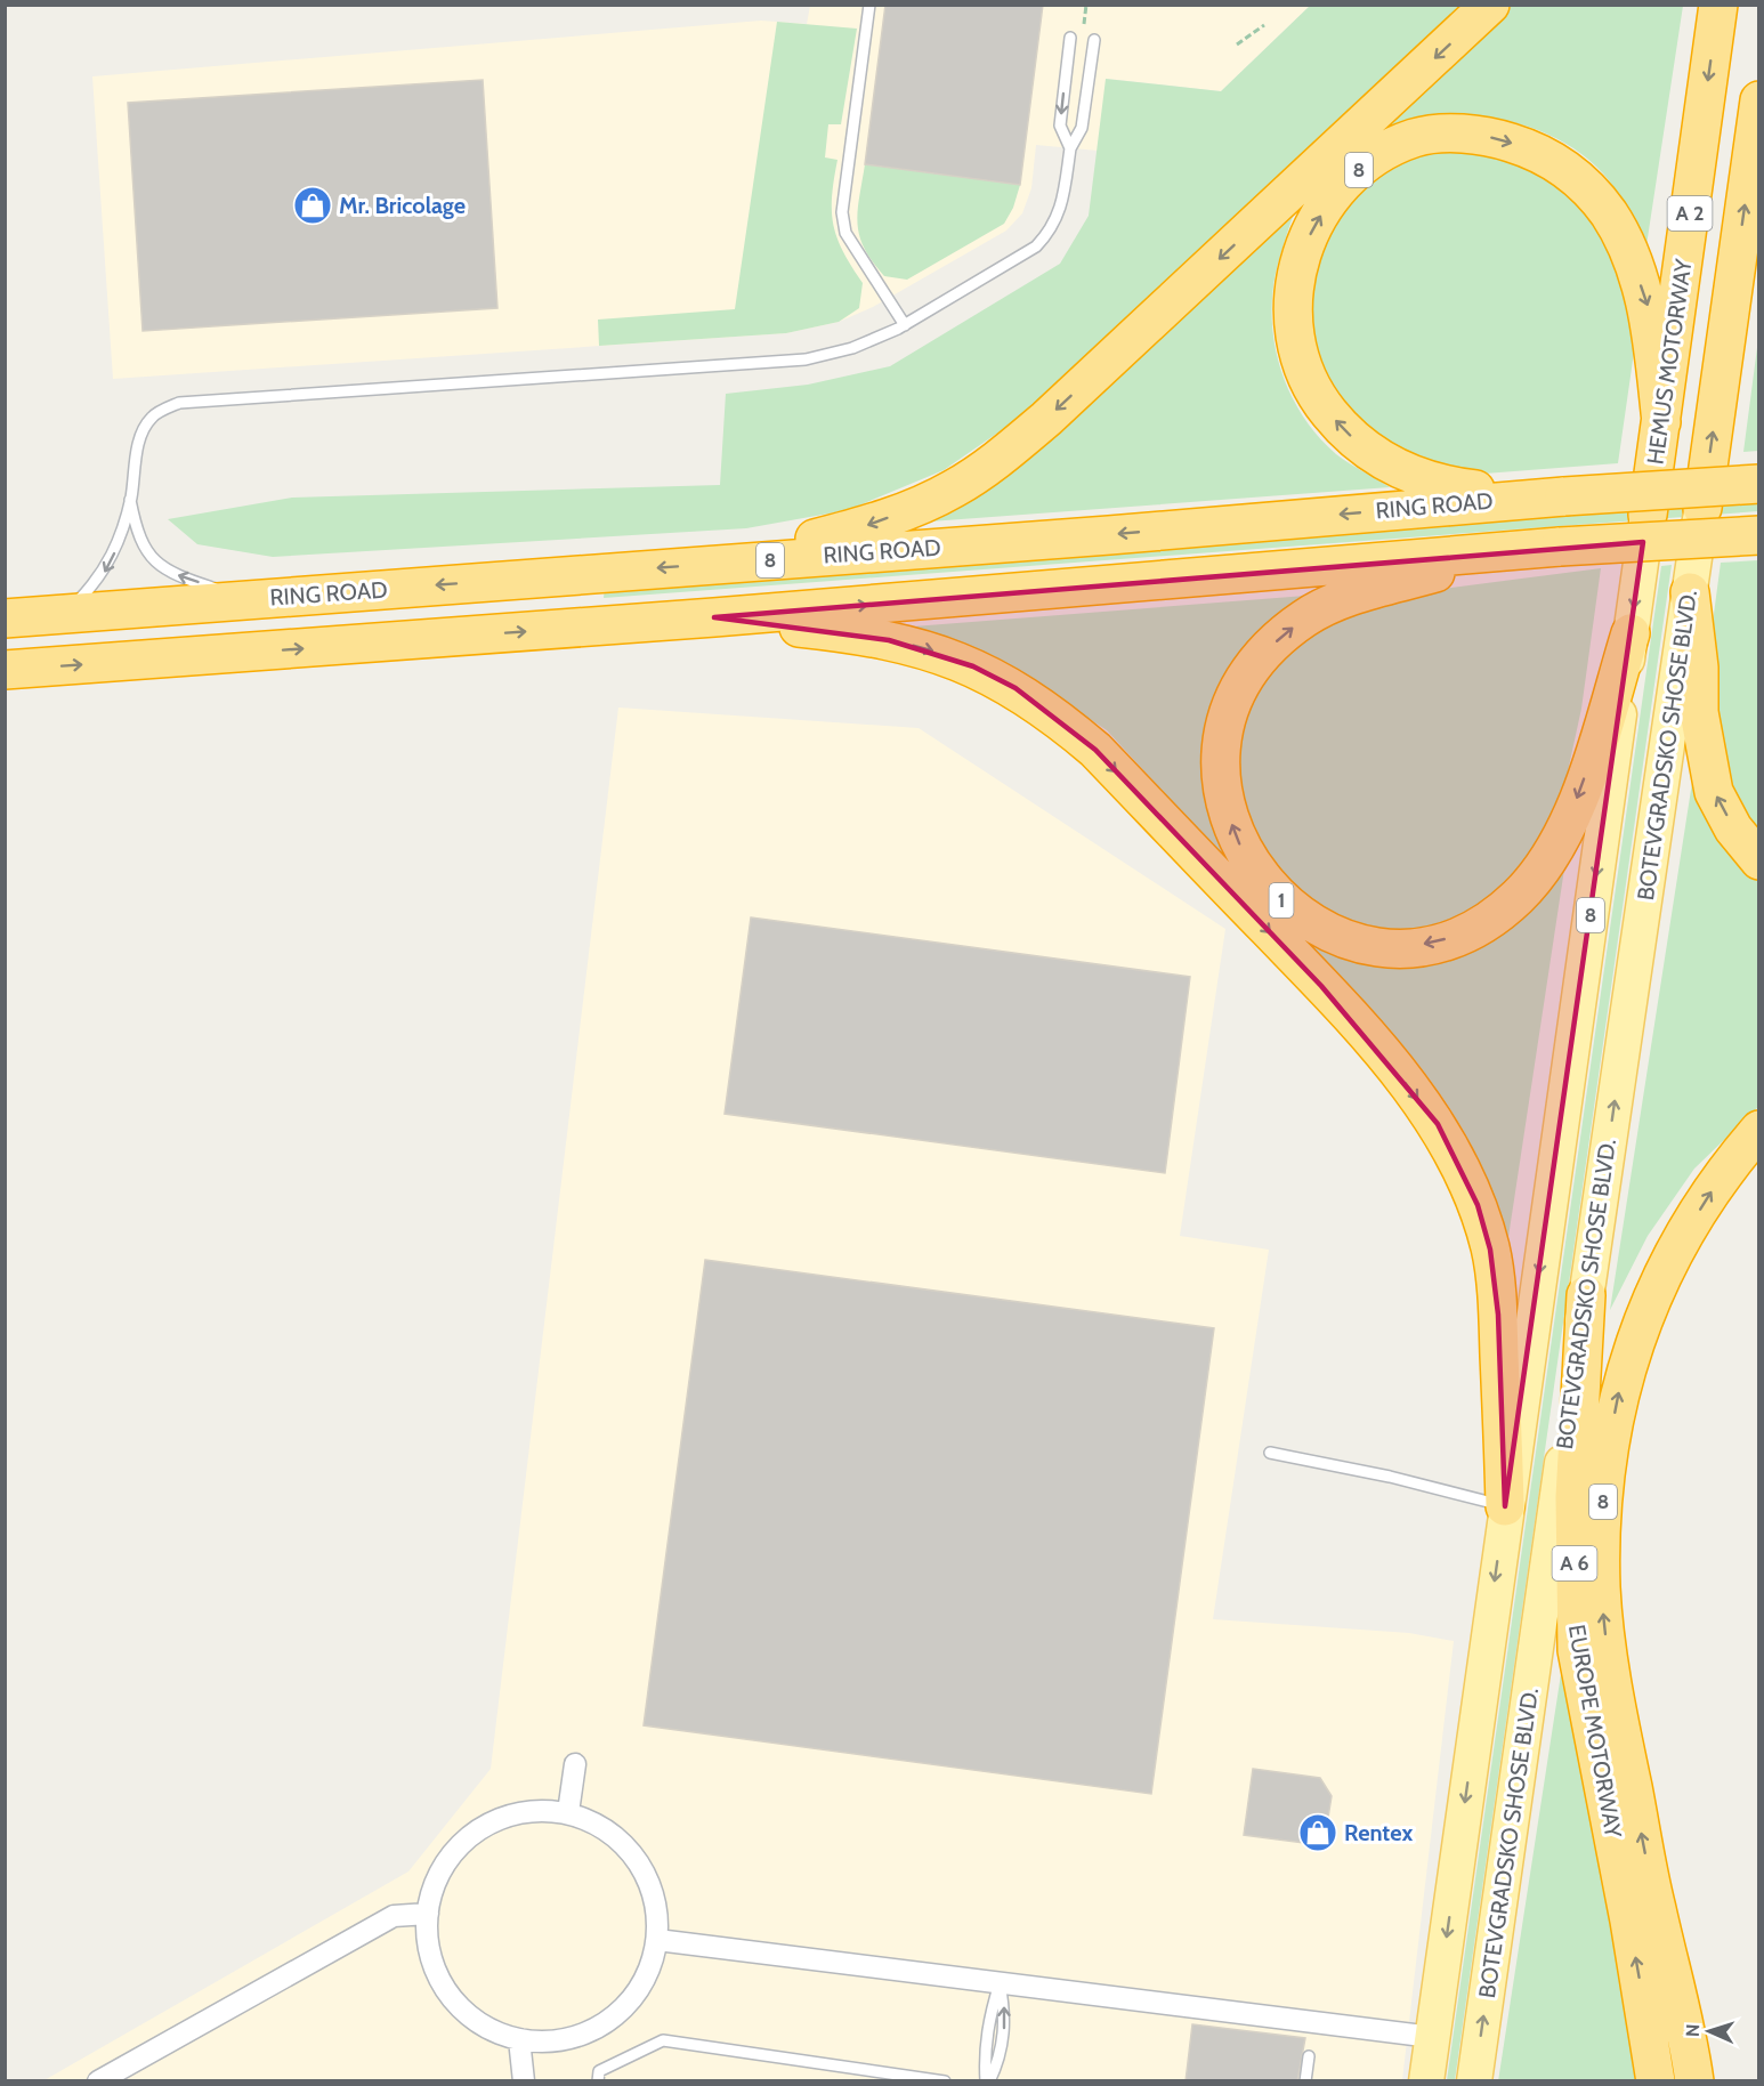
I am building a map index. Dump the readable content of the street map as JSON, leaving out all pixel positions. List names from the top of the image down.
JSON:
{
  "streets": {
    "highway": [
      "8",
      "A 2",
      "HEMUS MOTORWAY",
      "RING ROAD",
      "1",
      "A 6",
      "EUROPE MOTORWAY"
    ],
    "main road": ["BOTEVGRADSKO SHOSE BLVD."]
  },
  "crossings": [
    ["8", "HEMUS MOTORWAY"],
    ["8", "RING ROAD"],
    ["8", "1"],
    ["A 2", "BOTEVGRADSKO SHOSE BLVD."],
    ["HEMUS MOTORWAY", "1"],
    ["BOTEVGRADSKO SHOSE BLVD.", "EUROPE MOTORWAY"]
  ],
  "places": {
    "shop": ["Mr. Bricolage", "Rentex"]
  },
  "north": "left"
}
